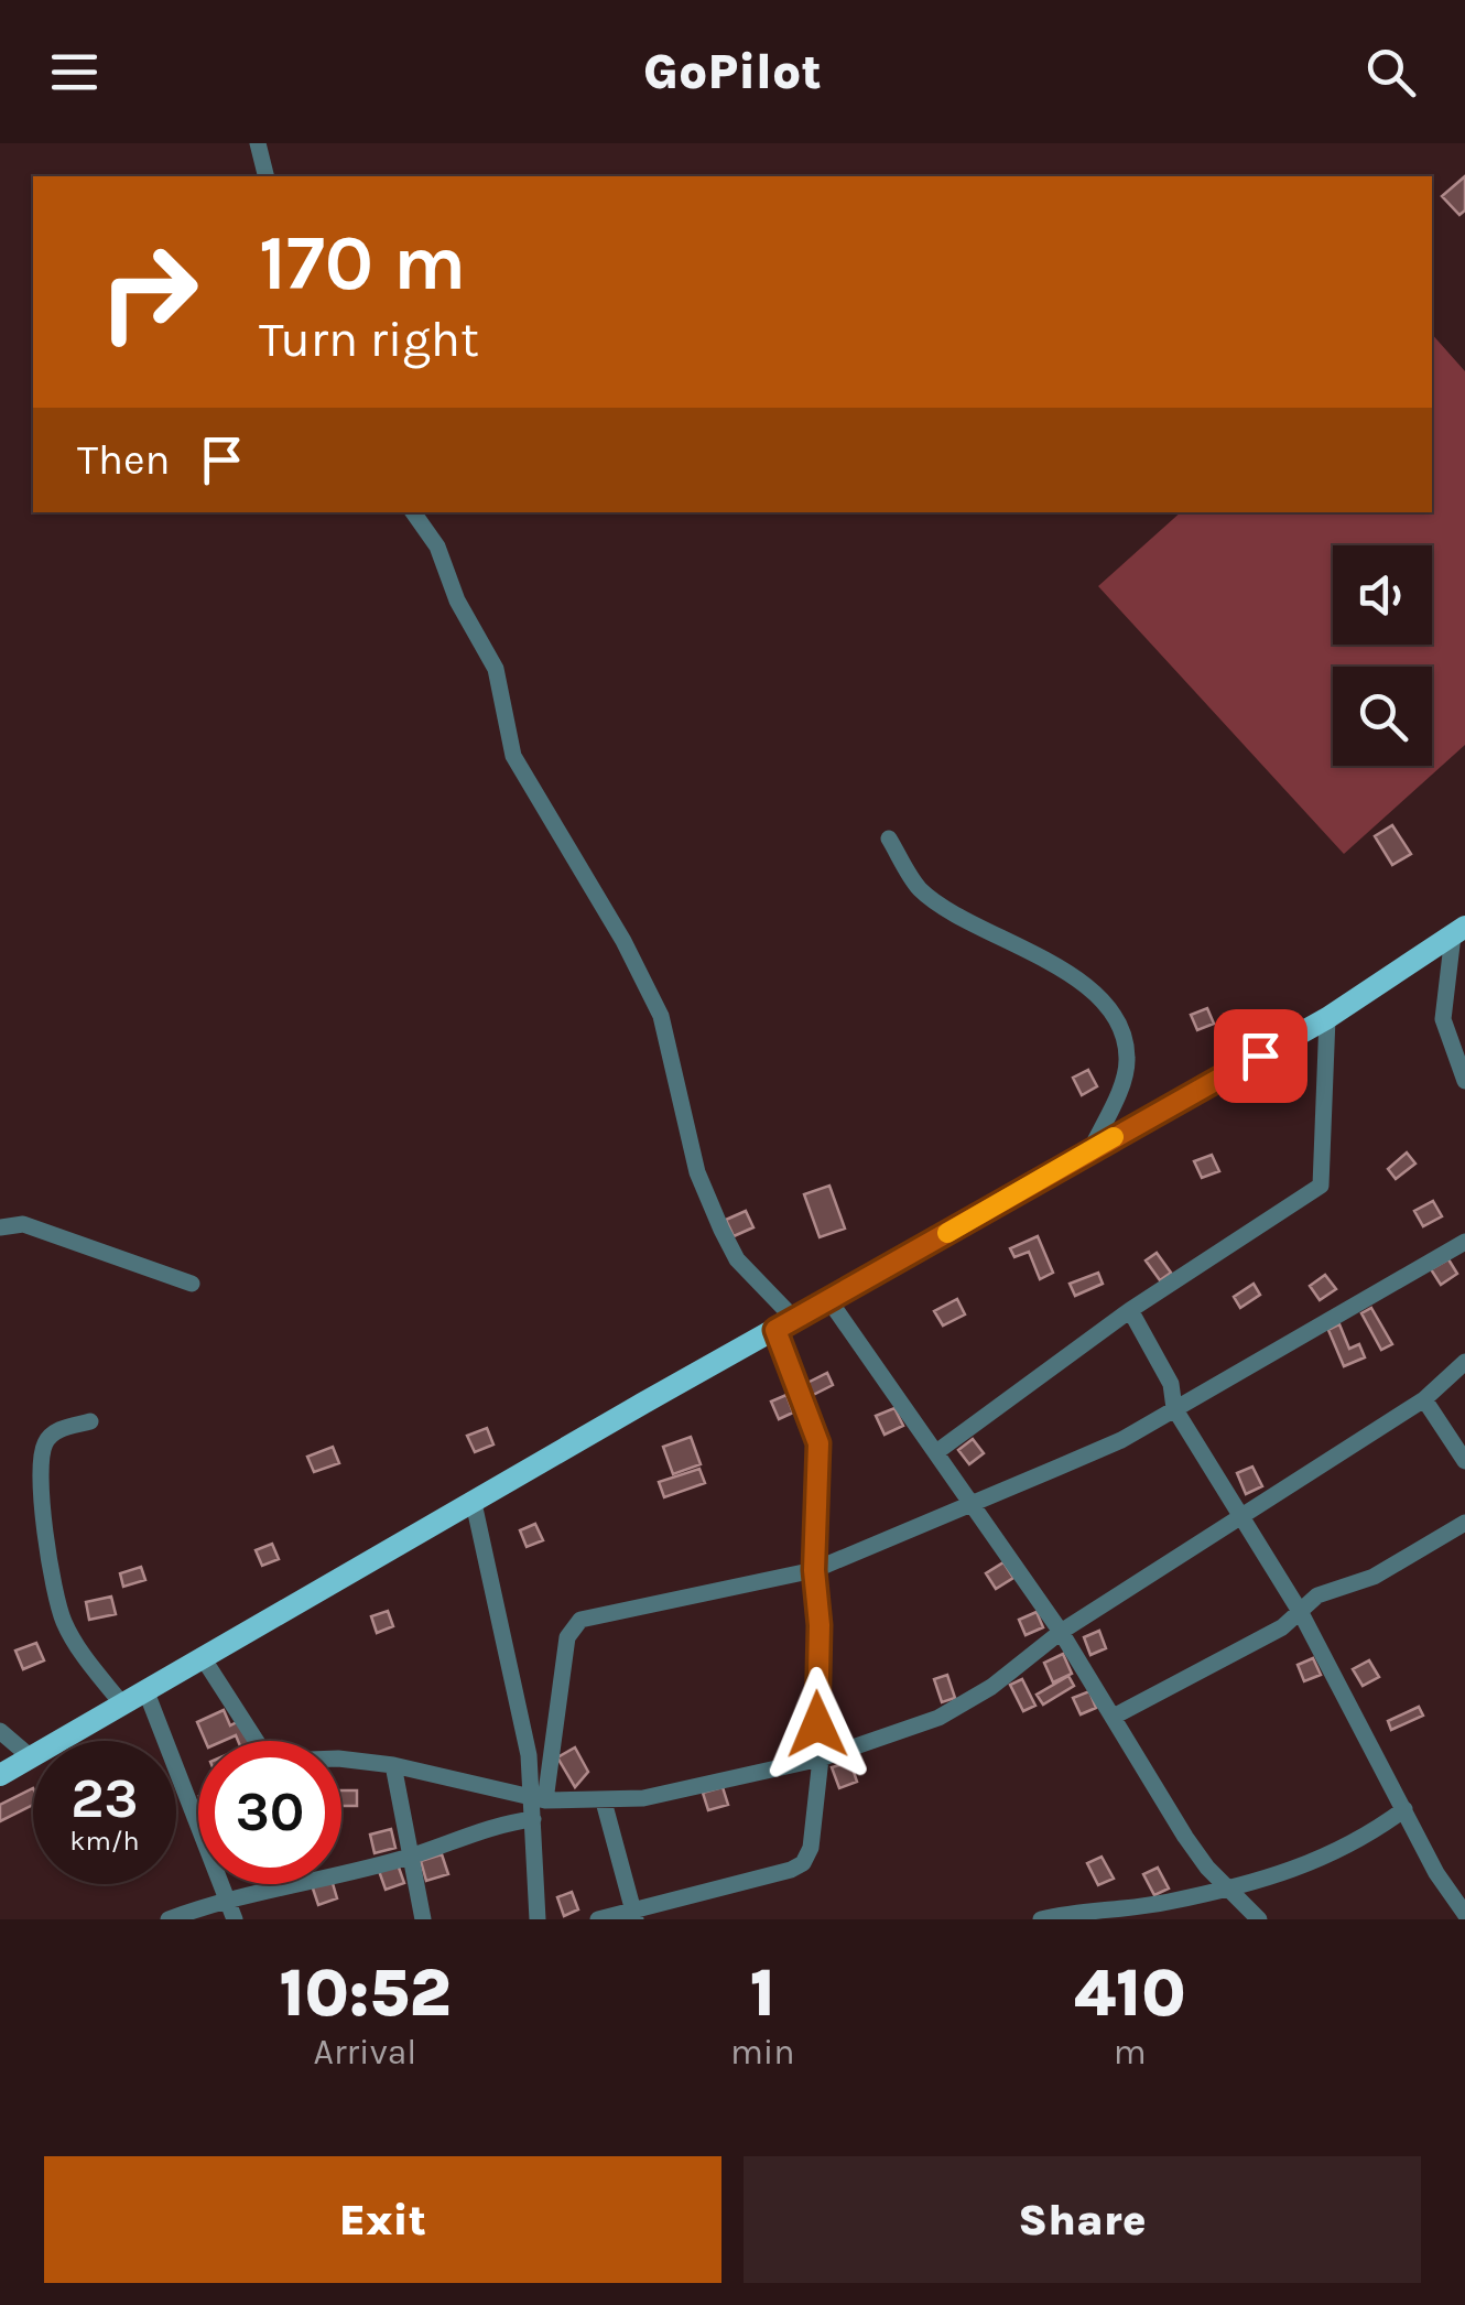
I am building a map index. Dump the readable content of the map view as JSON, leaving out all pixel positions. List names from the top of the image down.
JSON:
{
  "page": {
    "header": "GoPilot",
    "turn": ["170 m", "Turn right"],
    "then": "Then",
    "speed": "23 km/h",
    "limit": "30",
    "eta": [
      "10:52",
      "Arrival",
      "1",
      "min",
      "410",
      "m"
    ],
    "buttons": ["Exit", "Share"]
  }
}
